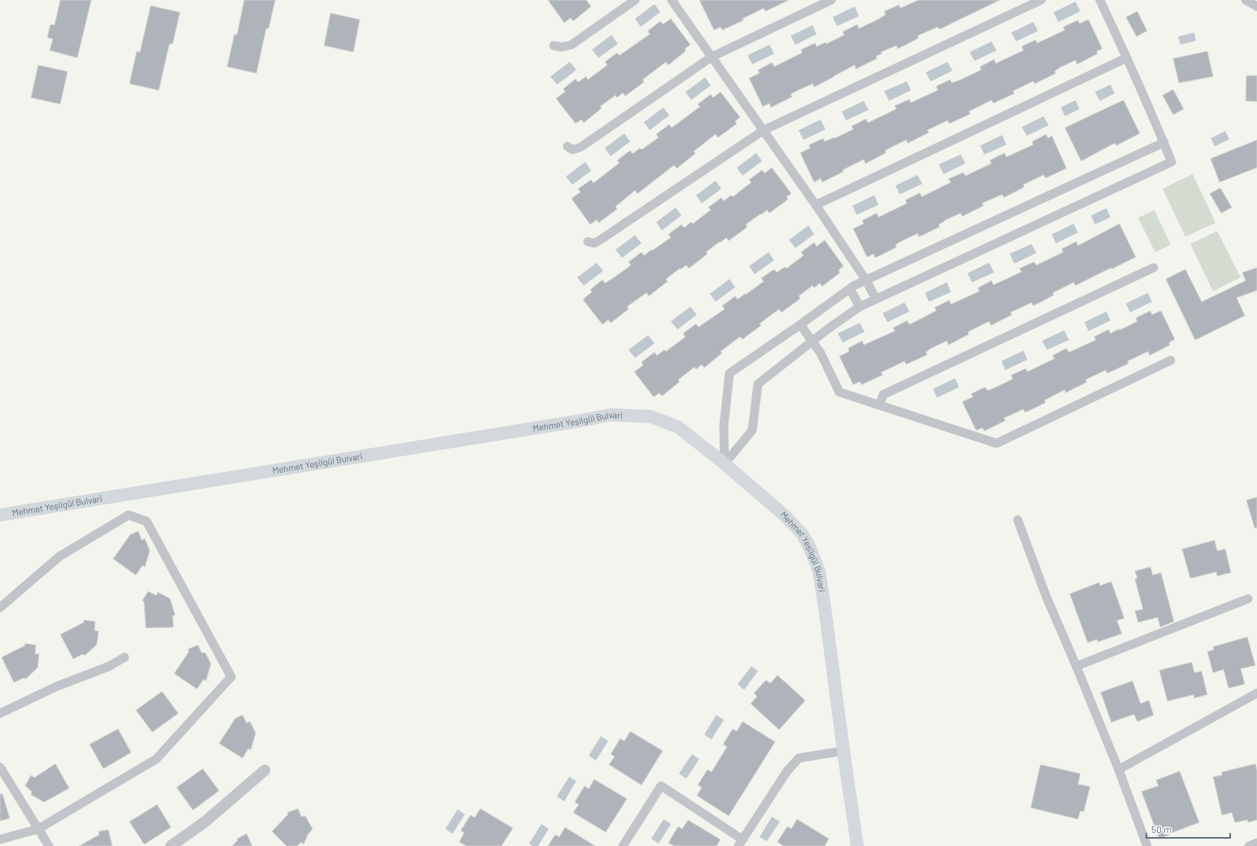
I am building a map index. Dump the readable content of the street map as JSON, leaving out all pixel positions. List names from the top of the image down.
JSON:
{
  "streets": {
    "main road": ["Mehmet Yeşilgül Bulvari"]
  },
  "scale_bar": "50 m"
}
